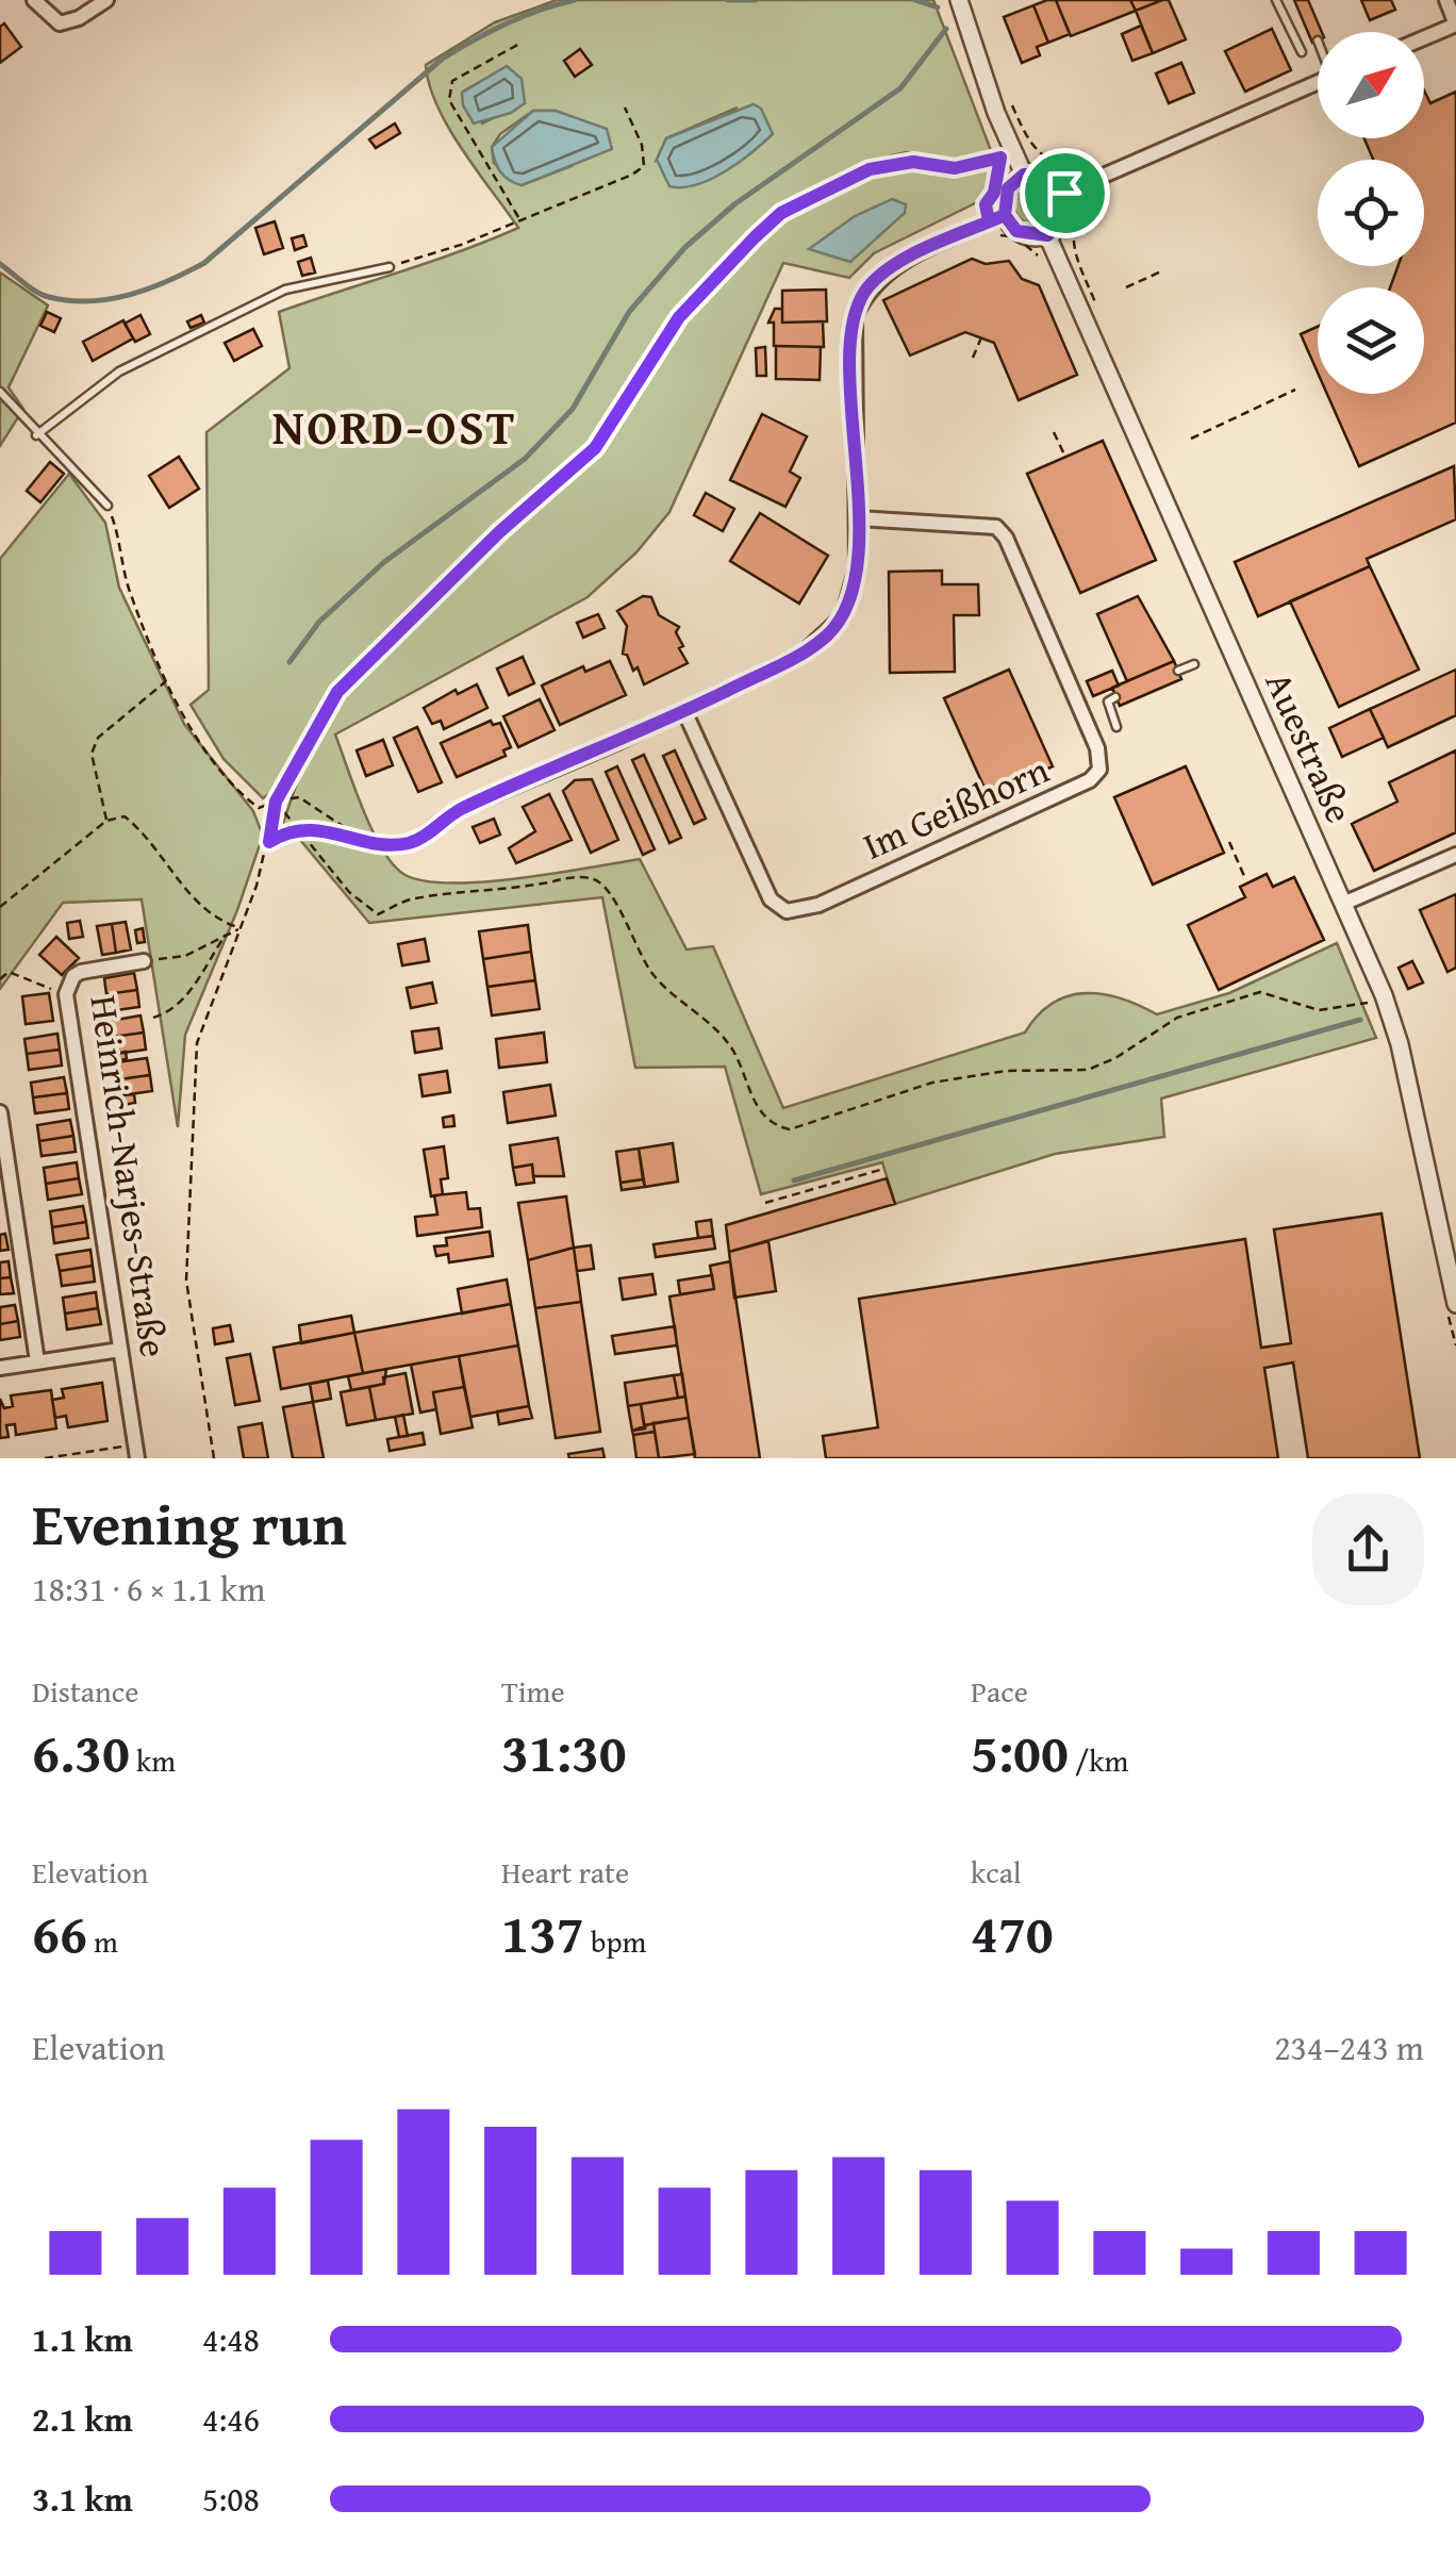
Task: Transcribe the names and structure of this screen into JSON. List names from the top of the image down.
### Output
{
  "streets": {
    "street": ["Auestraße", "Im Geißhorn", "Heinrich-Narjes-Straße"]
  },
  "districts": ["NORD-OST"],
  "north": "top right",
  "page": {
    "heading": ["Evening run", "18:31 · 6 × 1.1 km"],
    "stats": [
      ["Distance", "6.30 km"],
      ["Time", "31:30"],
      ["Pace", "5:00 /km"],
      ["Elevation", "66 m"],
      ["Heart rate", "137 bpm"],
      ["kcal", "470"]
    ],
    "chart": ["Elevation", "234–243 m"],
    "list": [
      {
        "name": "1.1 km",
        "note": "4:48"
      },
      {
        "name": "2.1 km",
        "note": "4:46"
      },
      {
        "name": "3.1 km",
        "note": "5:08"
      }
    ]
  }
}
